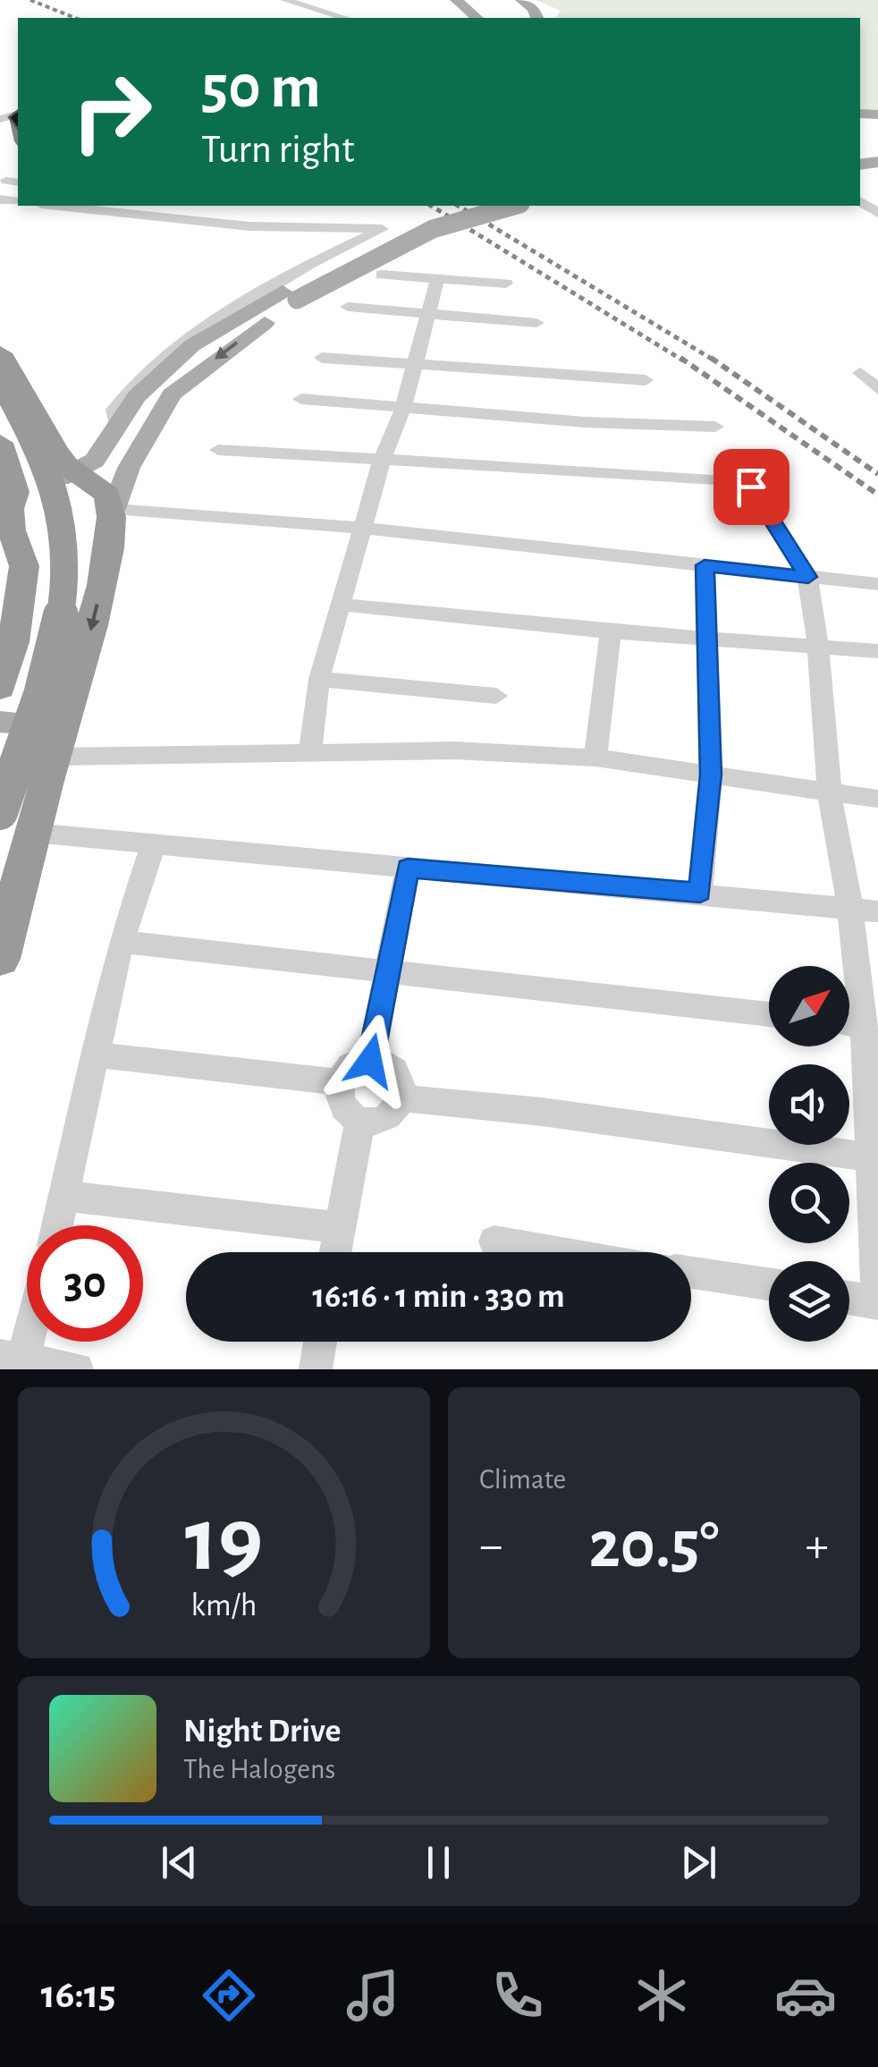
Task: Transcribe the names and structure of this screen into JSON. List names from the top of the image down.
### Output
{
  "north": "top right",
  "page": {
    "turn": ["50 m", "Turn right"],
    "limit": "30",
    "trip": "16:16 · 1 min · 330 m",
    "tile": "Climate",
    "heat": ["−", "20.5°", "+"],
    "song": ["Night Drive", "The Halogens"],
    "tabs": "16:15",
    "gauge": ["19", "km/h"]
  }
}
